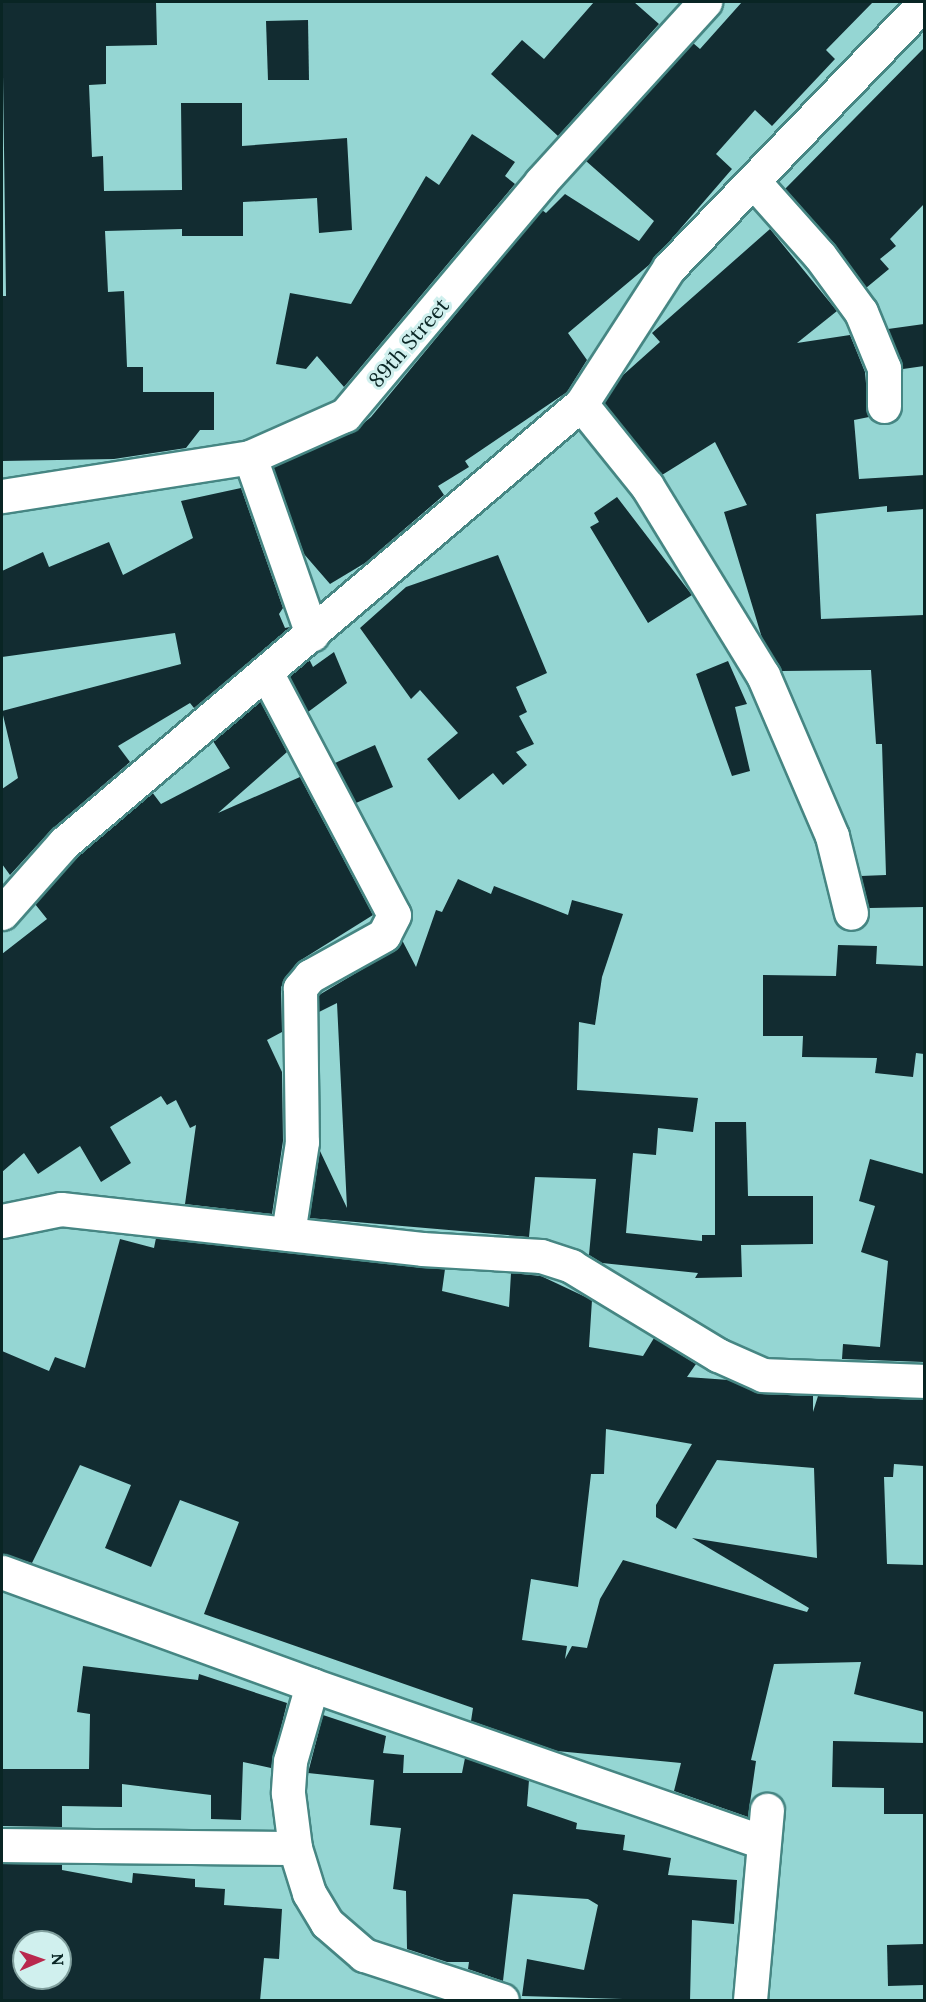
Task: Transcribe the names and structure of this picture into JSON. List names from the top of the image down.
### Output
{
  "streets": {
    "street": ["89th Street"]
  },
  "north": "right"
}
